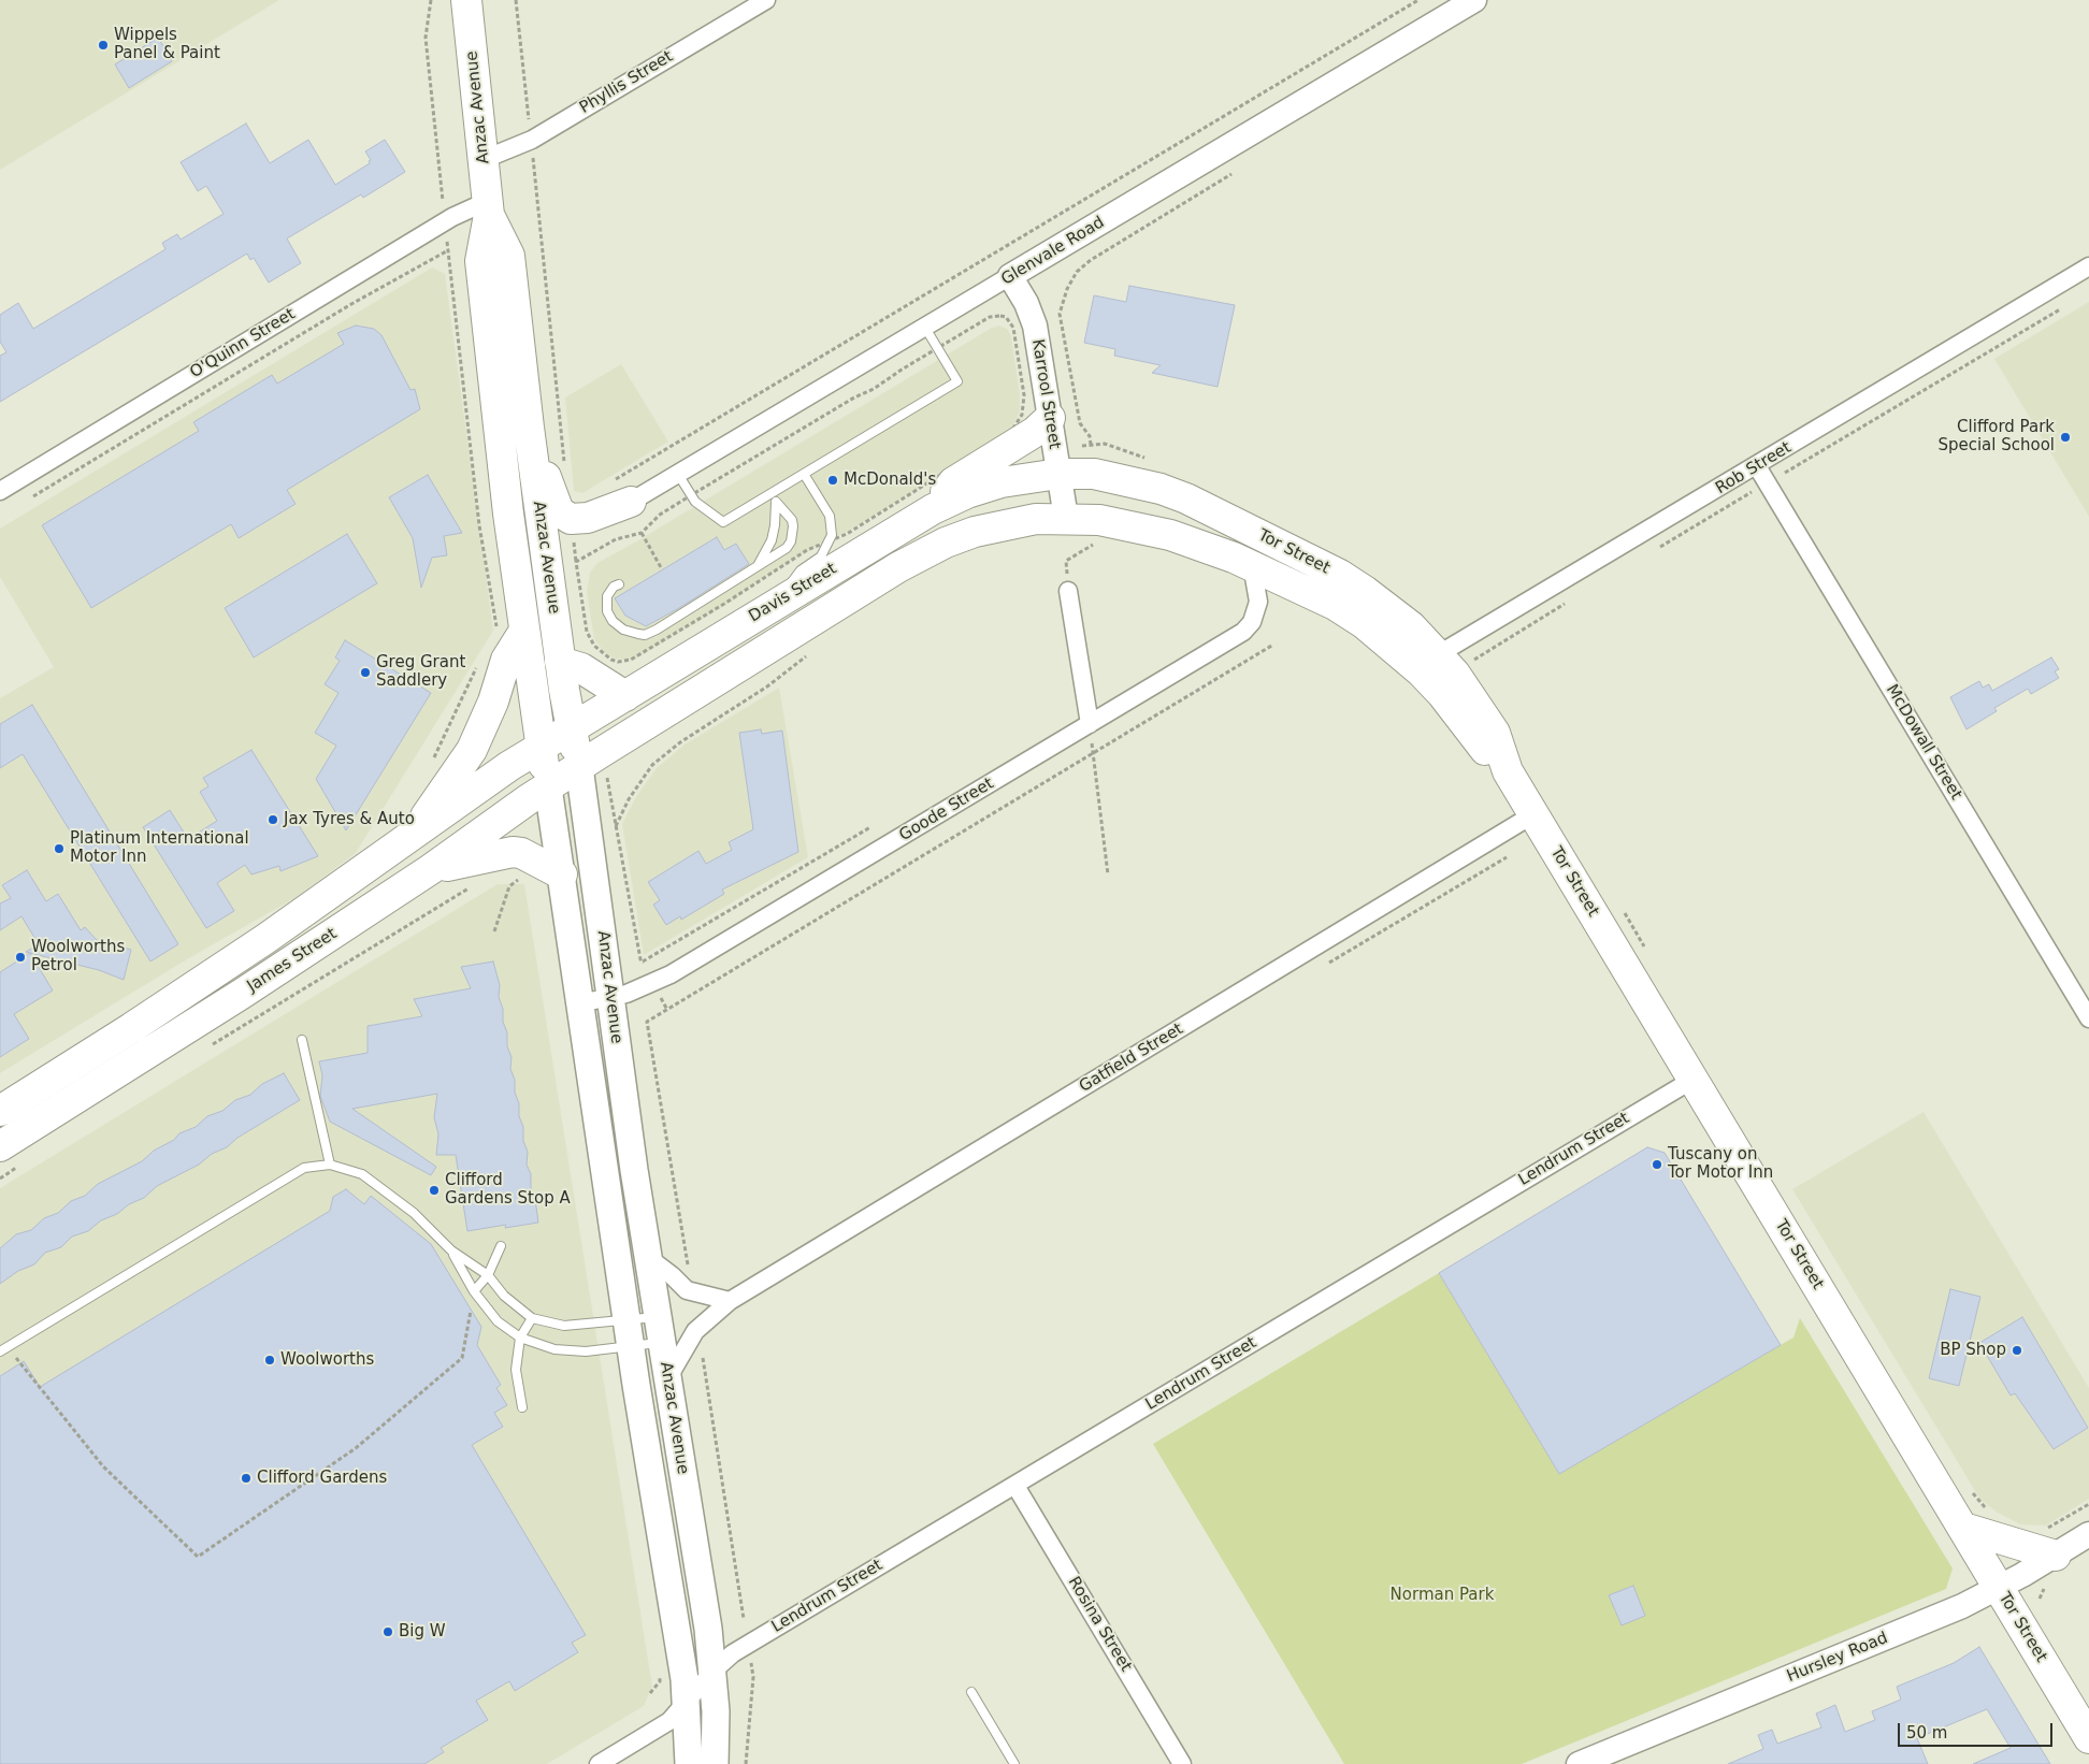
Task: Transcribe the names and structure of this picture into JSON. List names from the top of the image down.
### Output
{
  "streets": {
    "highway": [
      "Anzac Avenue",
      "Tor Street",
      "Davis Street",
      "James Street"
    ],
    "street": [
      "Phyllis Street",
      "Glenvale Road",
      "O'Quinn Street",
      "Karrool Street",
      "Rob Street",
      "McDowall Street",
      "Goode Street",
      "Gatfield Street",
      "Lendrum Street",
      "Rosina Street",
      "Hursley Road"
    ]
  },
  "crossings": [
    ["Phyllis Street", "Anzac Avenue"],
    ["Anzac Avenue", "O'Quinn Street"],
    ["Anzac Avenue", "Davis Street"],
    ["Anzac Avenue", "Goode Street"],
    ["Anzac Avenue", "James Street"],
    ["Anzac Avenue", "Gatfield Street"],
    ["Anzac Avenue", "Lendrum Street"],
    ["Glenvale Road", "Karrool Street"],
    ["Karrool Street", "Tor Street"],
    ["Karrool Street", "Davis Street"],
    ["Rob Street", "Tor Street"],
    ["Rob Street", "McDowall Street"],
    ["Tor Street", "Davis Street"],
    ["Tor Street", "Goode Street"],
    ["Tor Street", "Gatfield Street"],
    ["Tor Street", "Lendrum Street"],
    ["Tor Street", "Hursley Road"],
    ["Davis Street", "James Street"],
    ["Lendrum Street", "Rosina Street"]
  ],
  "parks": ["Norman Park"],
  "places": [
    "Wippels Panel & Paint",
    "Clifford Park Special School",
    "McDonald's",
    "Greg Grant Saddlery",
    "Jax Tyres & Auto",
    "Platinum International Motor Inn",
    "Woolworths Petrol",
    "Tuscany on Tor Motor Inn",
    "Clifford Gardens Stop A",
    "BP Shop",
    "Woolworths",
    "Clifford Gardens",
    "Big W"
  ],
  "scale_bar": "50 m"
}
